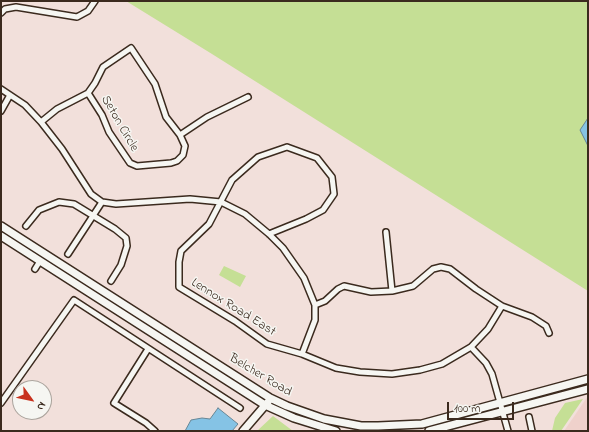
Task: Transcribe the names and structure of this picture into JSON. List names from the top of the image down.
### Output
{
  "streets": {
    "main road": ["Belcher Road"],
    "street": ["Seton Circle", "Lennox Road East"]
  },
  "scale_bar": "100 m",
  "north": "bottom right"
}
